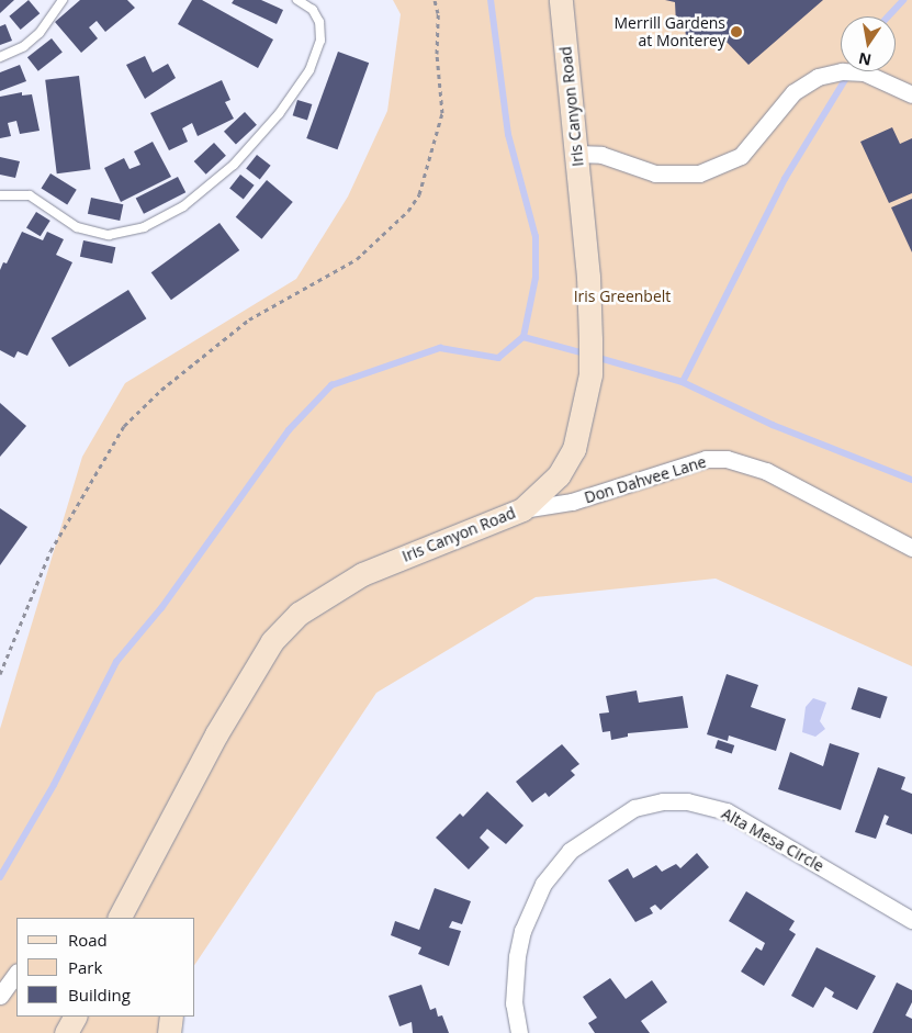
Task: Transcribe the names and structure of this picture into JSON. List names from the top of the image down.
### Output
{
  "streets": {
    "street": ["Iris Canyon Road", "Don Dahvee Lane", "Alta Mesa Circle"]
  },
  "crossings": [
    ["Iris Canyon Road", "Don Dahvee Lane"]
  ],
  "parks": ["Iris Greenbelt"],
  "places": ["Merrill Gardens at Monterey"],
  "legend": ["Road", "Park", "Building"],
  "north": "bottom"
}
